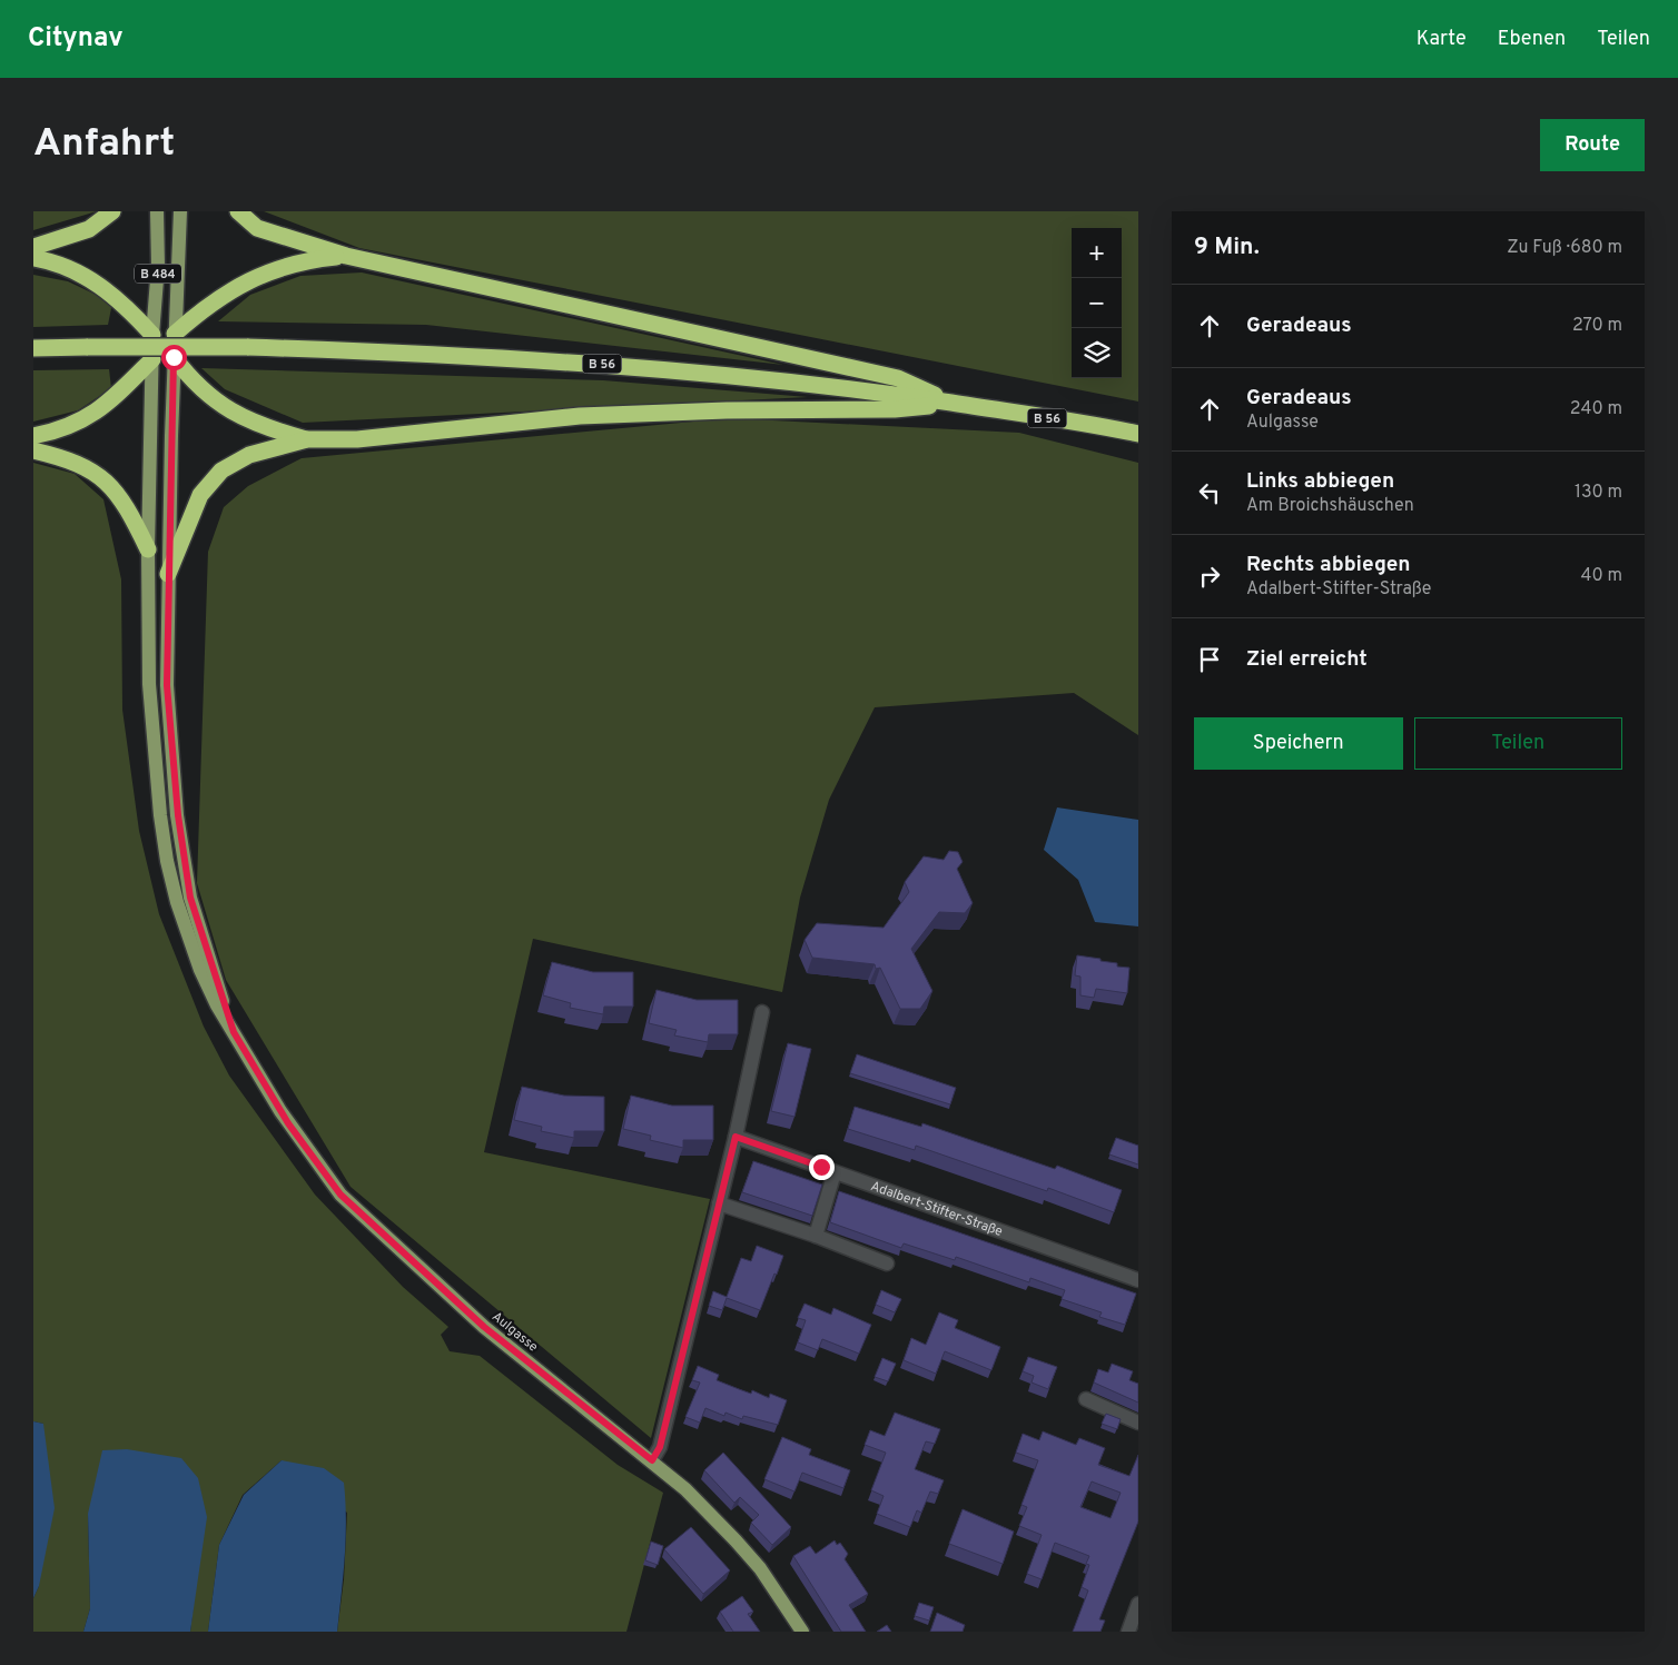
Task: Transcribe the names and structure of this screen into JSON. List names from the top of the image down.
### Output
{
  "streets": {
    "highway": ["B 56"],
    "main road": ["B 484", "Aulgasse"],
    "street": ["Adalbert-Stifter-Straße"]
  },
  "page": {
    "header": "Citynav",
    "nav": ["Karte", "Ebenen", "Teilen"],
    "buttons": [
      "Route",
      ["Speichern", "Teilen"]
    ],
    "title": "Anfahrt",
    "heading": ["9 Min.", "Zu Fuß · 680 m"],
    "map_buttons": ["+", "−"],
    "list": [
      ["Geradeaus", "270 m"],
      ["Geradeaus", "Aulgasse", "240 m"],
      ["Links abbiegen", "Am Broichshäuschen", "130 m"],
      ["Rechts abbiegen", "Adalbert-Stifter-Straße", "40 m"],
      "Ziel erreicht"
    ]
  }
}
